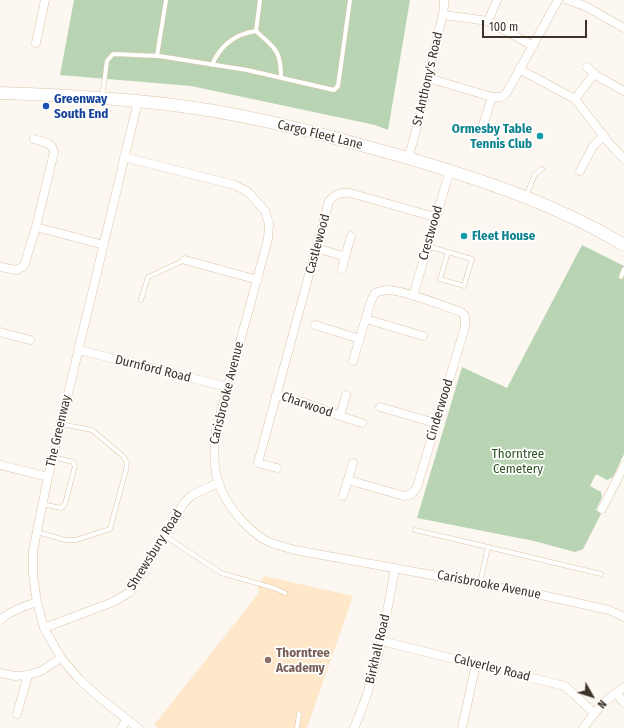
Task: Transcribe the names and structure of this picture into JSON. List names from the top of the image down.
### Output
{
  "streets": {
    "main road": ["Cargo Fleet Lane"],
    "street": [
      "St Anthony's Road",
      "Crestwood",
      "Castlewood",
      "Durnford Road",
      "Carisbrooke Avenue",
      "Charwood",
      "Cinderwood",
      "The Greenway",
      "Shrewsbury Road",
      "Birkhall Road",
      "Calverley Road"
    ]
  },
  "crossings": [
    ["St Anthony's Road", "Cargo Fleet Lane"],
    ["Cargo Fleet Lane", "Crestwood"],
    ["Cargo Fleet Lane", "The Greenway"],
    ["Crestwood", "Castlewood"],
    ["Crestwood", "Cinderwood"],
    ["Castlewood", "Charwood"],
    ["Durnford Road", "Carisbrooke Avenue"],
    ["Durnford Road", "The Greenway"],
    ["Carisbrooke Avenue", "The Greenway"],
    ["Carisbrooke Avenue", "Shrewsbury Road"],
    ["Carisbrooke Avenue", "Birkhall Road"],
    ["The Greenway", "Shrewsbury Road"],
    ["Birkhall Road", "Calverley Road"]
  ],
  "parks": ["Thorntree Cemetery"],
  "places": [
    "Greenway South End",
    "Ormesby Table Tennis Club",
    "Fleet House",
    "Thorntree Academy"
  ],
  "scale_bar": "100 m",
  "north": "bottom right"
}
